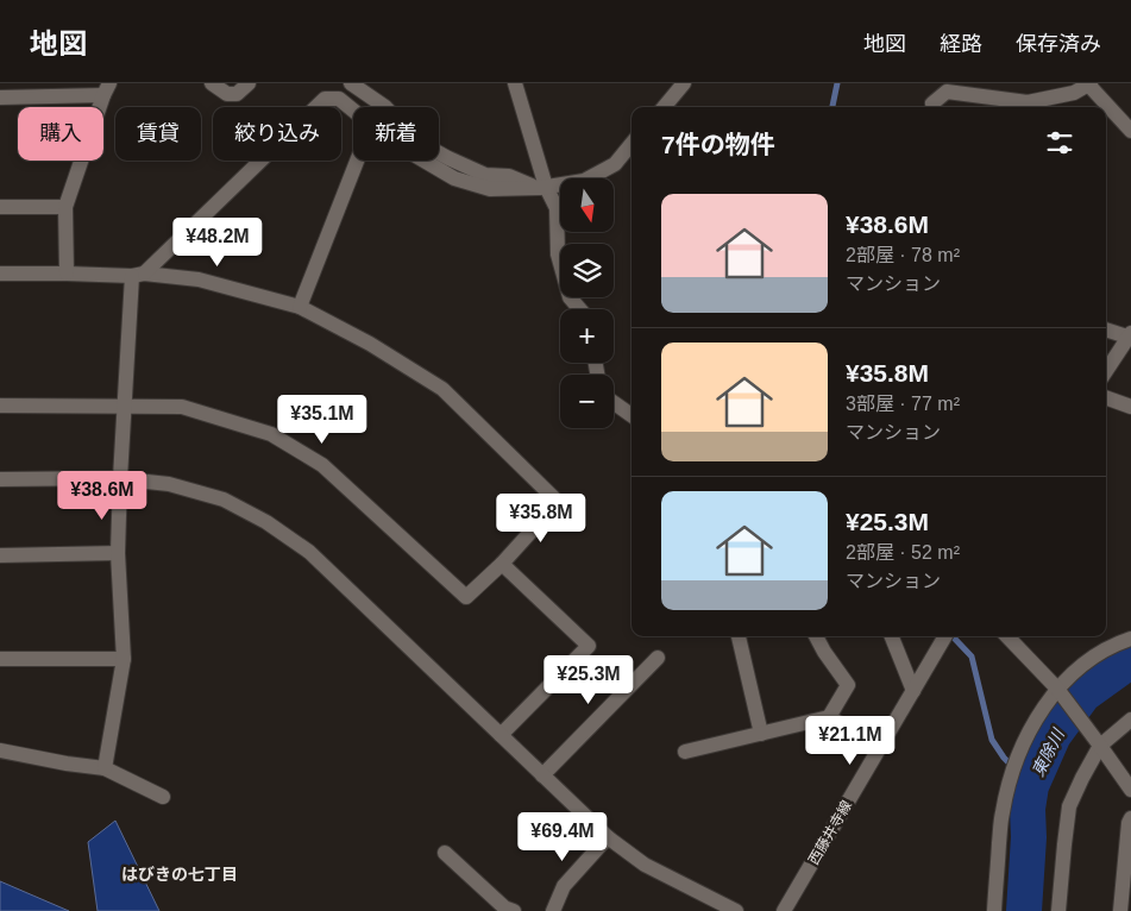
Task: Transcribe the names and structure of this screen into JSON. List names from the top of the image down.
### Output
{
  "streets": {
    "street": ["西藤井寺線"]
  },
  "districts": ["はびきの七丁目"],
  "water": ["東除川"],
  "north": "bottom",
  "page": {
    "header": "地図",
    "nav": ["地図", "経路", "保存済み"],
    "chip": [
      "購入",
      "賃貸",
      "絞り込み",
      "新着"
    ],
    "heading": "7件の物件",
    "map_buttons": ["+", "−"],
    "list": [
      {
        "name": "¥38.6M",
        "note": "2部屋 · 78 m² · マンション"
      },
      {
        "name": "¥35.8M",
        "note": "3部屋 · 77 m² · マンション"
      },
      {
        "name": "¥25.3M",
        "note": "2部屋 · 52 m² · マンション"
      }
    ],
    "price": [
      "¥48.2M",
      "¥35.1M",
      "¥38.6M",
      "¥35.8M",
      "¥25.3M",
      "¥21.1M",
      "¥69.4M"
    ]
  }
}
